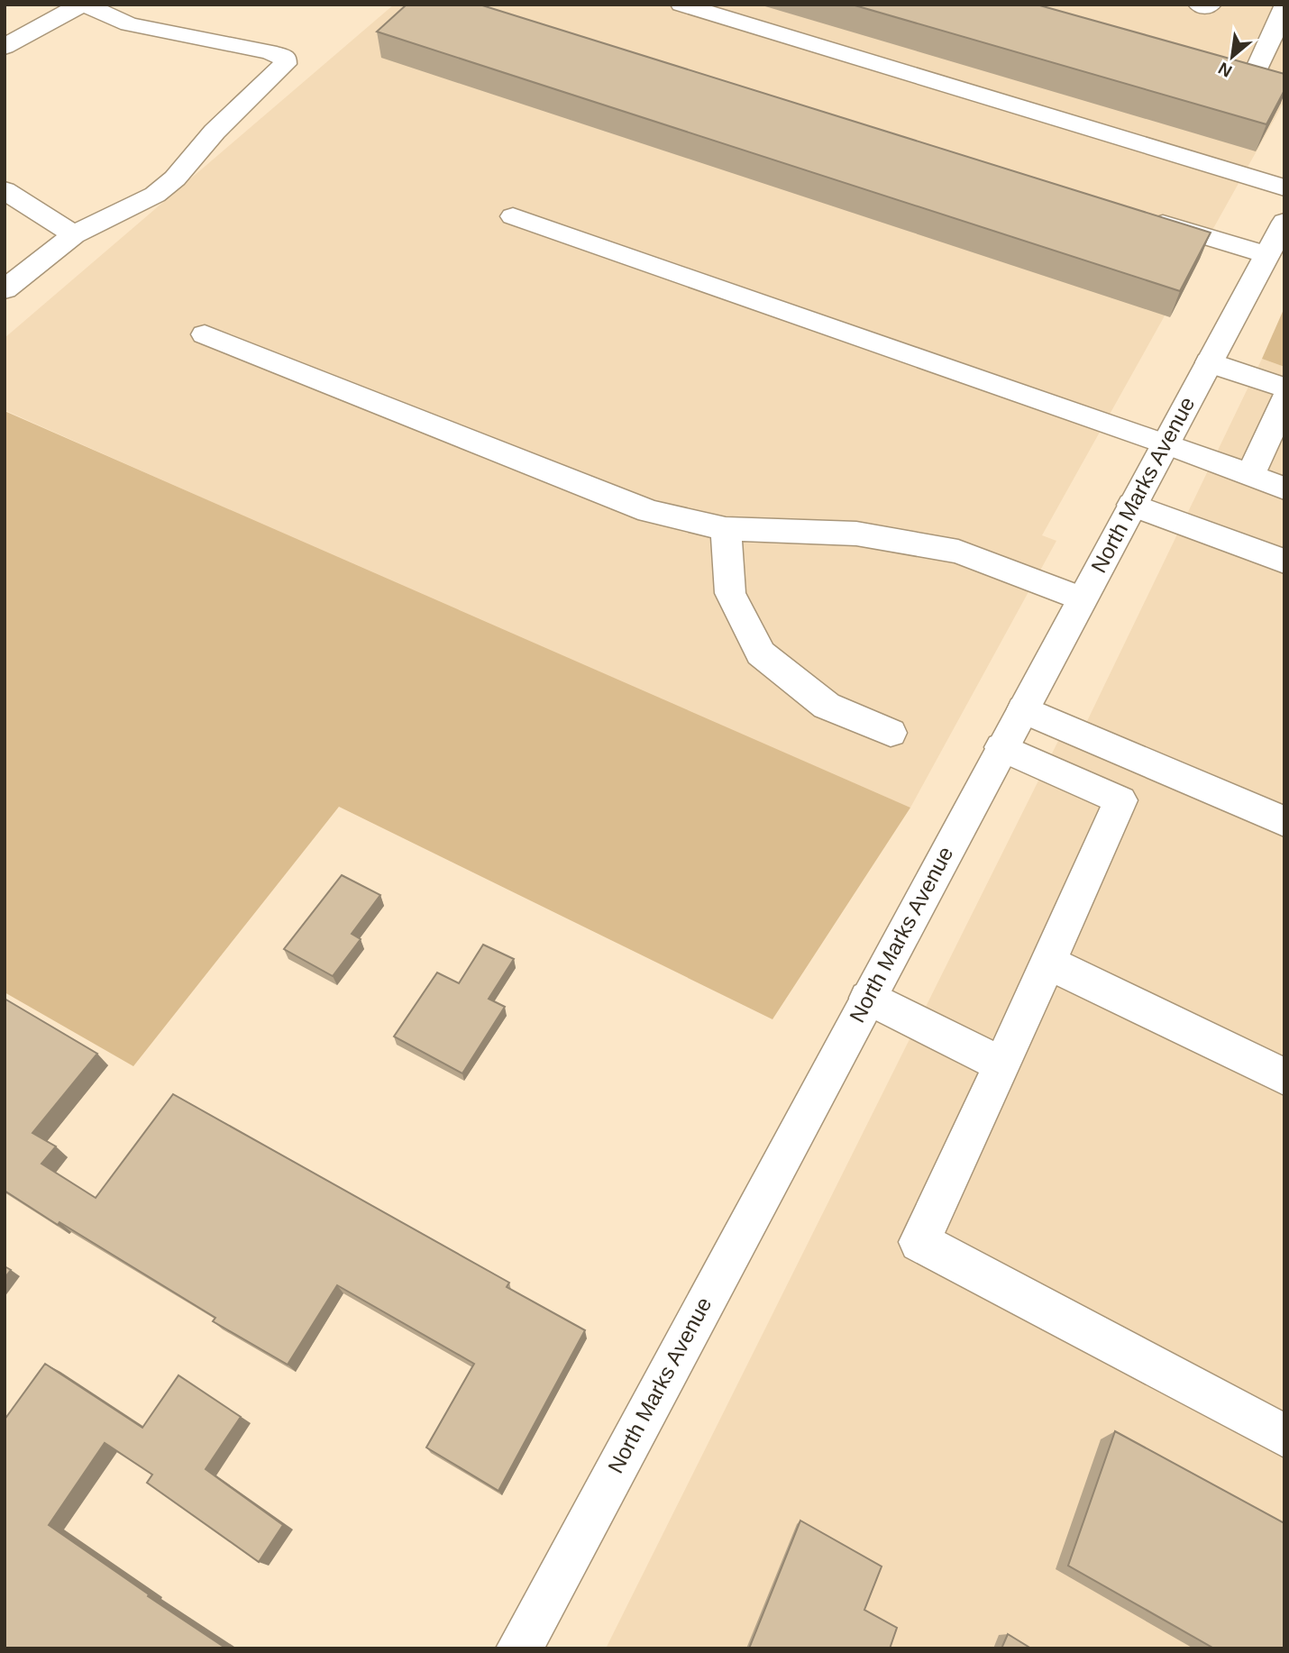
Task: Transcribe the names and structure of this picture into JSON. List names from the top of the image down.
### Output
{
  "streets": {
    "main road": ["North Marks Avenue"]
  },
  "north": "bottom left"
}
